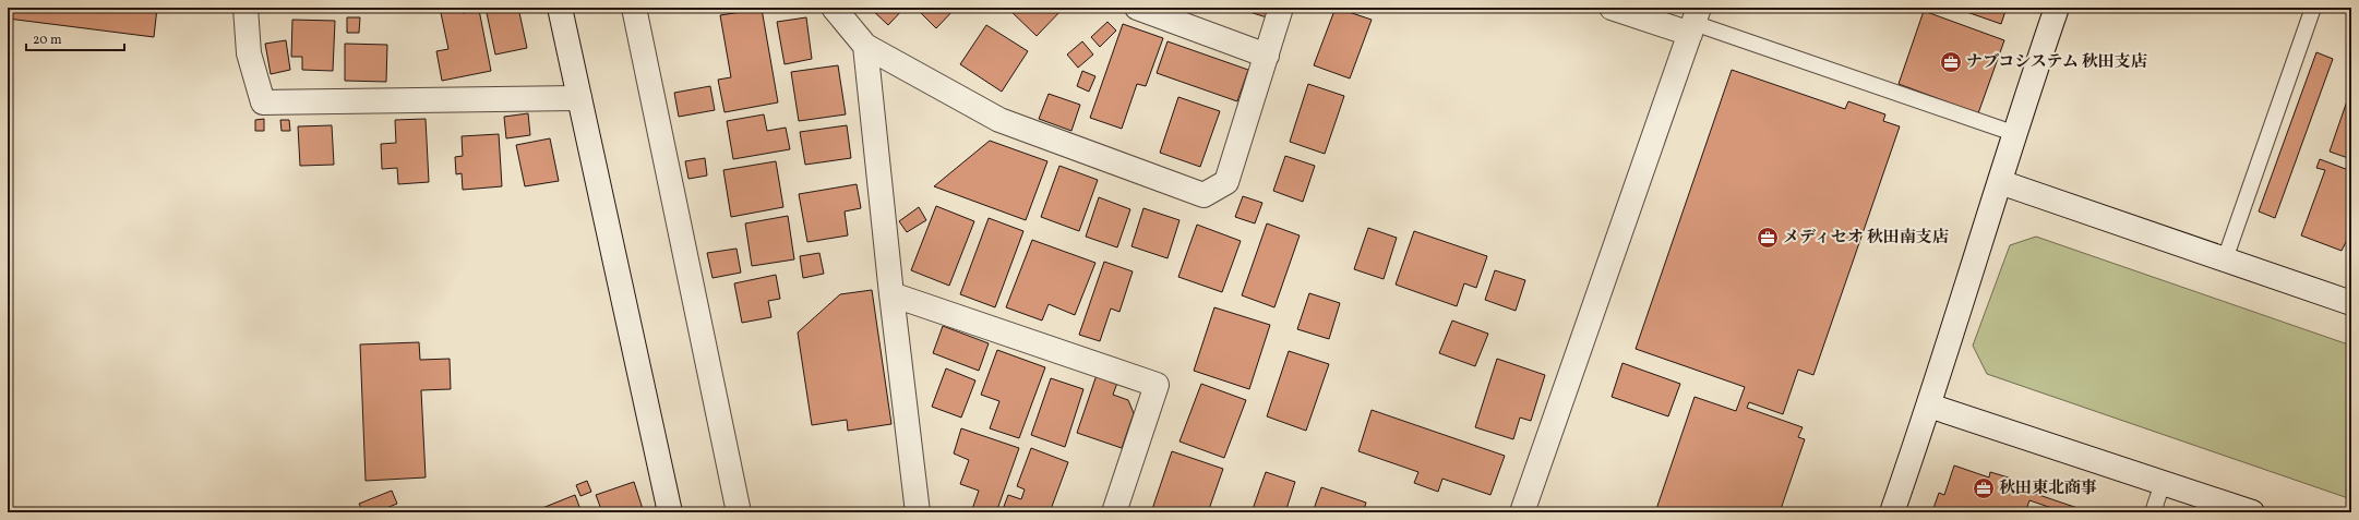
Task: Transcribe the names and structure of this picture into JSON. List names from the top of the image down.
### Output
{
  "places": {
    "office": ["ナブコシステム 秋田支店", "メディセオ 秋田南支店", "秋田東北商事"]
  },
  "scale_bar": "20 m"
}
